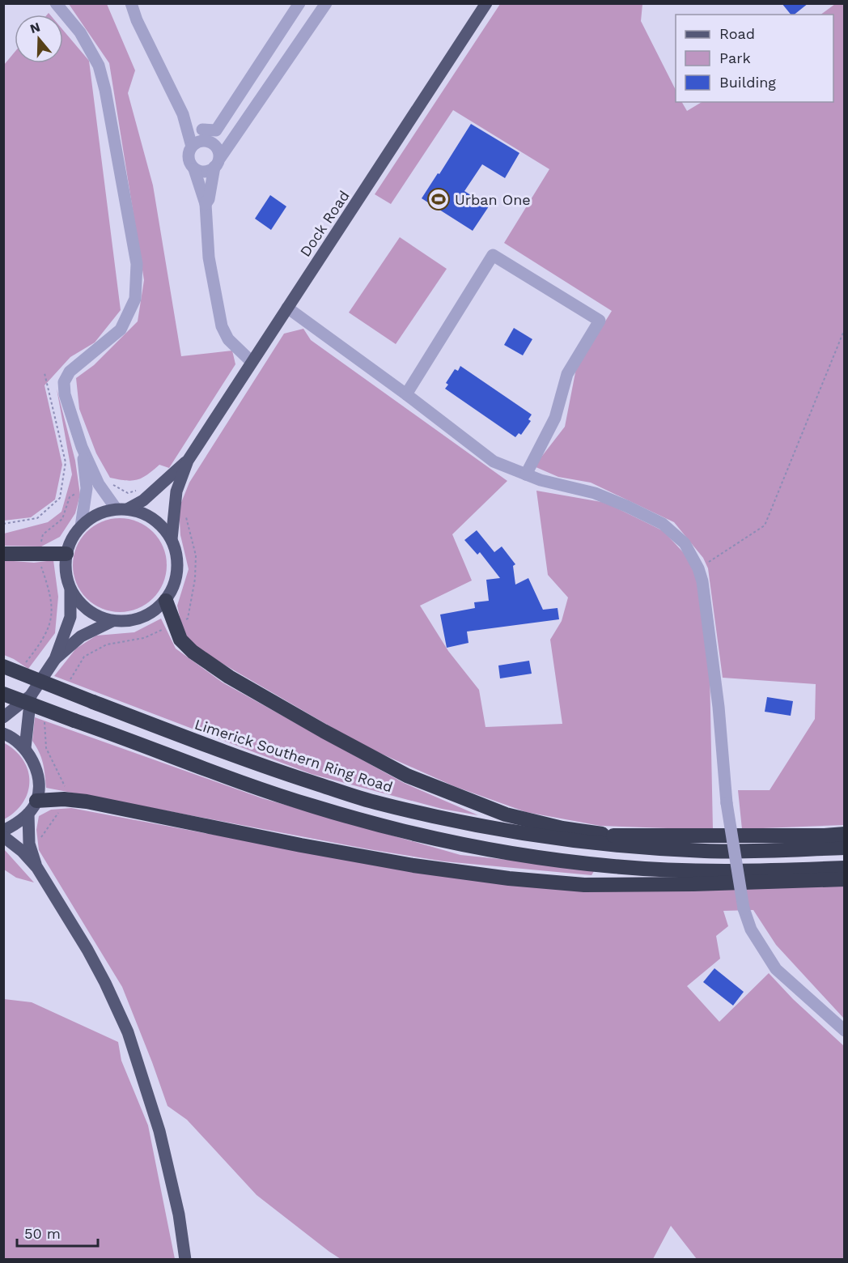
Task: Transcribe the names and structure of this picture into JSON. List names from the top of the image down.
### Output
{
  "streets": {
    "highway": ["Limerick Southern Ring Road"],
    "main road": ["Dock Road"]
  },
  "places": {
    "sports": ["Urban One"]
  },
  "legend": ["Road", "Park", "Building"],
  "scale_bar": "50 m",
  "north": "top"
}
